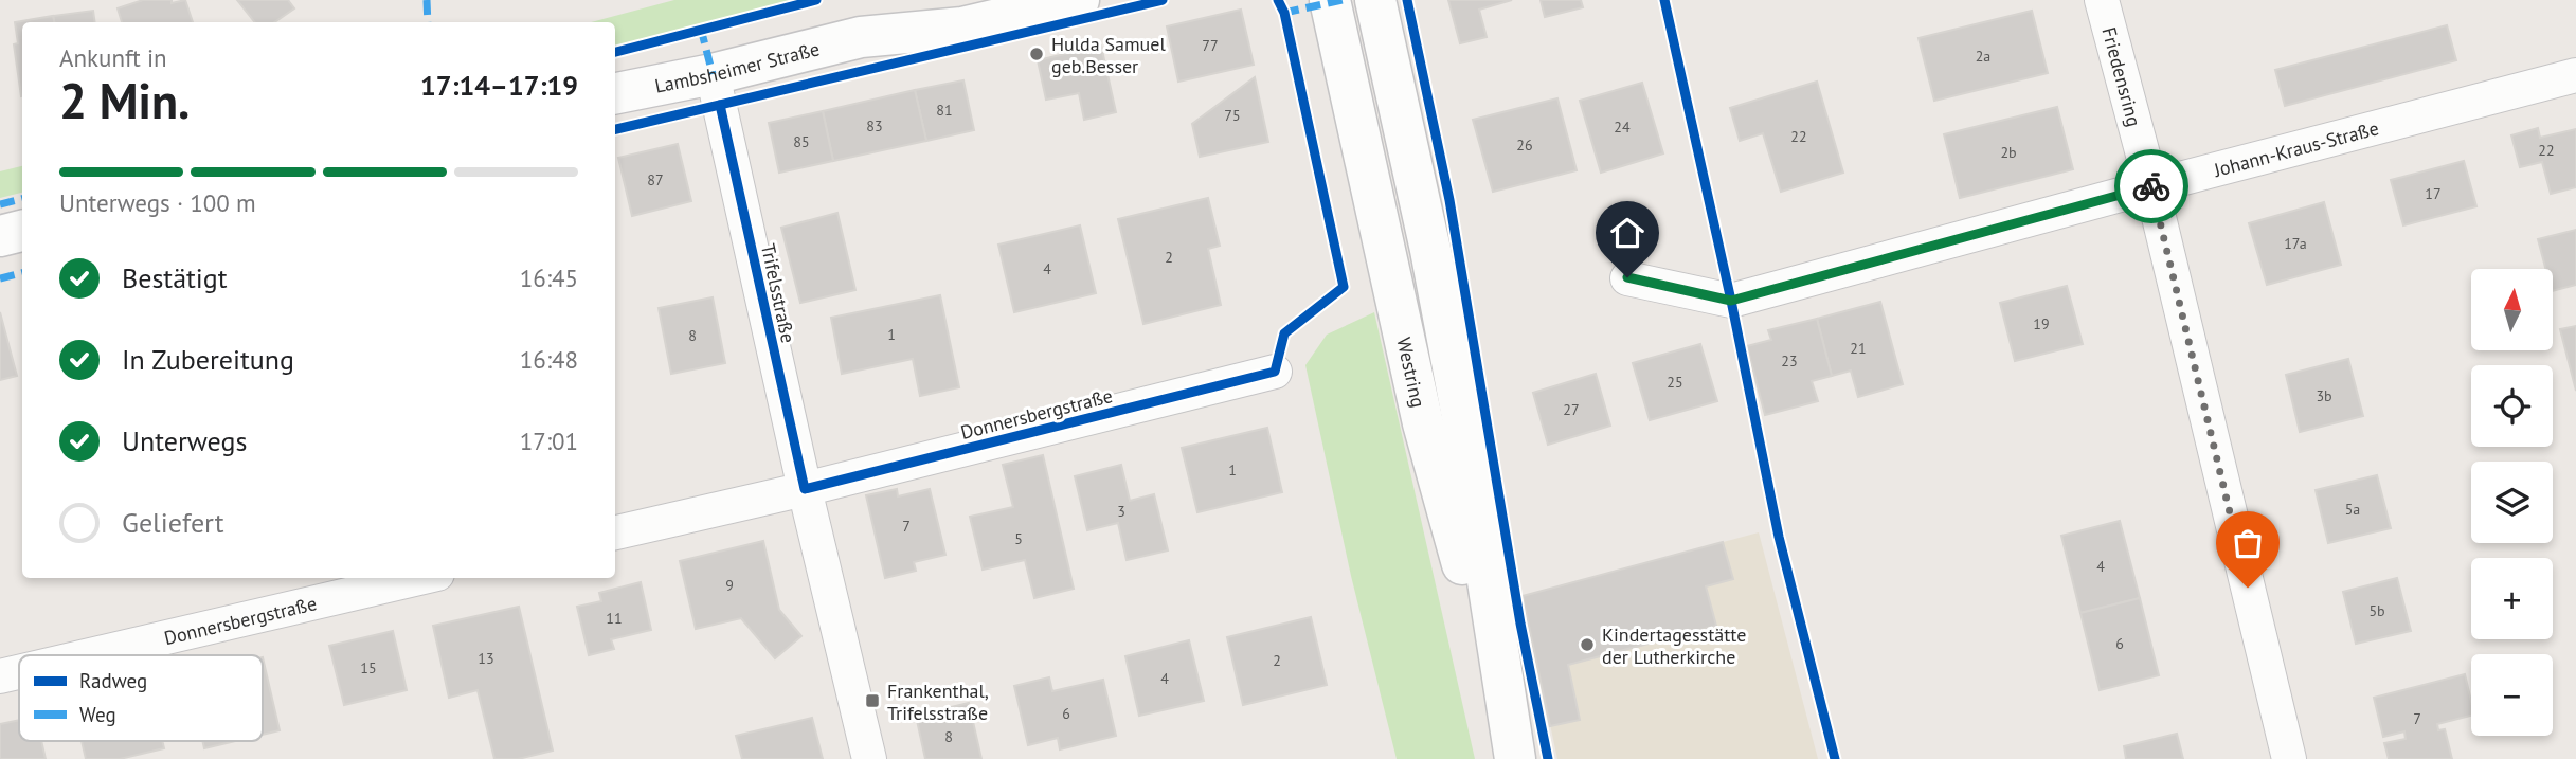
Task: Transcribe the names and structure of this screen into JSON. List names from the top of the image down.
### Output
{
  "streets": {
    "main road": ["Lambsheimer Straße", "Westring"],
    "street": [
      "Friedensring",
      "Johann-Kraus-Straße",
      "Trifelsstraße",
      "Donnersbergstraße"
    ]
  },
  "crossings": [
    ["Lambsheimer Straße", "Trifelsstraße"],
    ["Friedensring", "Johann-Kraus-Straße"],
    ["Trifelsstraße", "Donnersbergstraße"]
  ],
  "places": {
    "other": ["Hulda Samuel geb.Besser", "Kindertagesstätte der Lutherkirche"],
    "transit": ["Frankenthal, Trifelsstraße"]
  },
  "house_numbers": [
    "77",
    "2a",
    "81",
    "75",
    "83",
    "24",
    "22",
    "85",
    "26",
    "22",
    "2b",
    "87",
    "17",
    "17a",
    "2",
    "4",
    "19",
    "1",
    "8",
    "21",
    "23",
    "25",
    "3b",
    "27",
    "1",
    "5a",
    "3",
    "7",
    "5",
    "4",
    "9",
    "5b",
    "11",
    "6",
    "13",
    "2",
    "15",
    "4",
    "6",
    "7",
    "8"
  ],
  "legend": ["Radweg", "Weg"],
  "north": "top",
  "page": {
    "heading": ["2 Min.", "Ankunft in", "17:14–17:19"],
    "bar": "Unterwegs · 100 m",
    "list": [
      ["Bestätigt", "16:45"],
      ["In Zubereitung", "16:48"],
      ["Unterwegs", "17:01"],
      "Geliefert"
    ],
    "map_buttons": ["+", "−"]
  }
}
